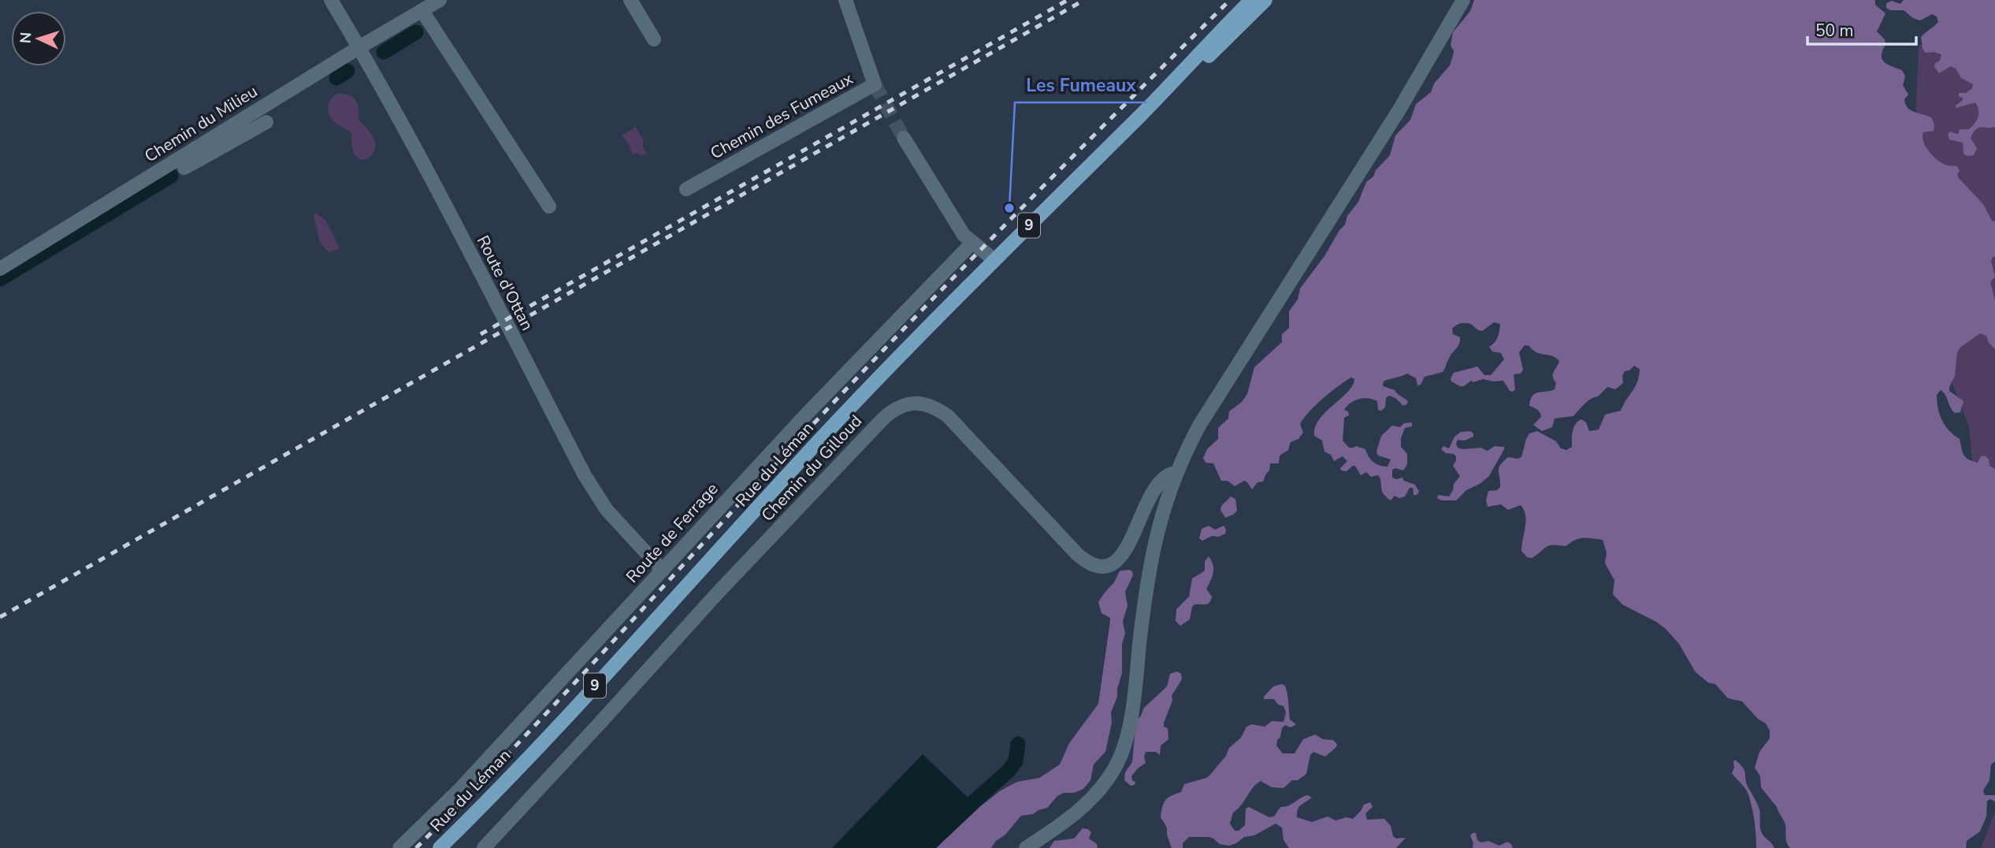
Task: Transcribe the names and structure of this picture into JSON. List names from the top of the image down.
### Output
{
  "streets": {
    "main road": ["9", "Rue du Léman"],
    "street": [
      "Chemin des Fumeaux",
      "Chemin du Milieu",
      "Route d'Ottan",
      "Chemin du Gilloud",
      "Route de Ferrage"
    ]
  },
  "crossings": [
    ["Chemin du Milieu", "Route d'Ottan"],
    ["Route d'Ottan", "Route de Ferrage"]
  ],
  "places": ["Les Fumeaux"],
  "scale_bar": "50 m",
  "north": "left"
}
